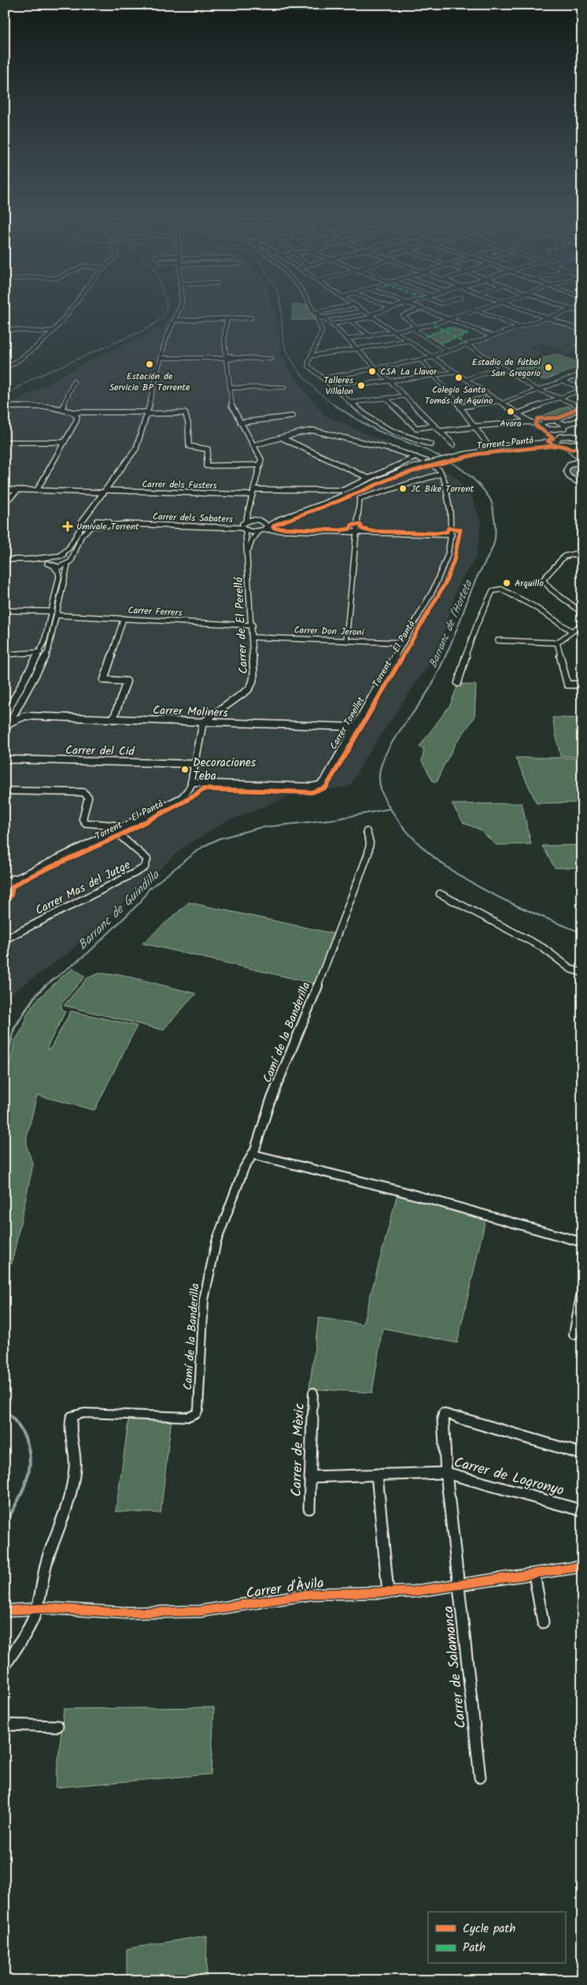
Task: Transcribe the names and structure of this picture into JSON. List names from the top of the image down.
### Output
{
  "streets": {
    "street": [
      "Carrer dels Fusters",
      "Carrer dels Sabaters",
      "Carrer Ferrers",
      "Carrer de El Perelló",
      "Carrer Don Jeroni",
      "Carrer Moliners",
      "Carrer Tonellet",
      "Carrer del Cid",
      "Carrer Mas del Jutge",
      "Camí de la Banderilla",
      "Carrer de Mèxic",
      "Carrer de Logronyo",
      "Carrer d'Àvila",
      "Carrer de Salamanca"
    ],
    "cycle path": ["Torrent_Pantà"]
  },
  "crossings": [
    ["Carrer dels Fusters", "Carrer de El Perelló"],
    ["Carrer dels Sabaters", "Carrer de El Perelló"],
    ["Carrer Ferrers", "Carrer de El Perelló"],
    ["Carrer de El Perelló", "Carrer Don Jeroni"],
    ["Carrer de El Perelló", "Carrer Moliners"],
    ["Carrer Don Jeroni", "Carrer Tonellet"],
    ["Carrer Moliners", "Carrer Tonellet"],
    ["Camí de la Banderilla", "Carrer d'Àvila"],
    ["Carrer de Mèxic", "Carrer de Logronyo"],
    ["Carrer de Logronyo", "Carrer de Salamanca"],
    ["Carrer d'Àvila", "Carrer de Salamanca"]
  ],
  "water": ["Barranc de l'Horteta", "Barranc de Guindilla"],
  "places": {
    "other": [
      "Estación de Servicio BP Torrente",
      "Estadio de fútbol San Gregorio",
      "CSA La Llavor",
      "Colegio Santo Tomás de Aquino",
      "Talleres Villalon",
      "Avora",
      "JC Bike Torrent",
      "Arquillo",
      "Decoraciones Teba"
    ],
    "health": ["Umivale Torrent"]
  },
  "legend": ["Cycle path", "Path"]
}
